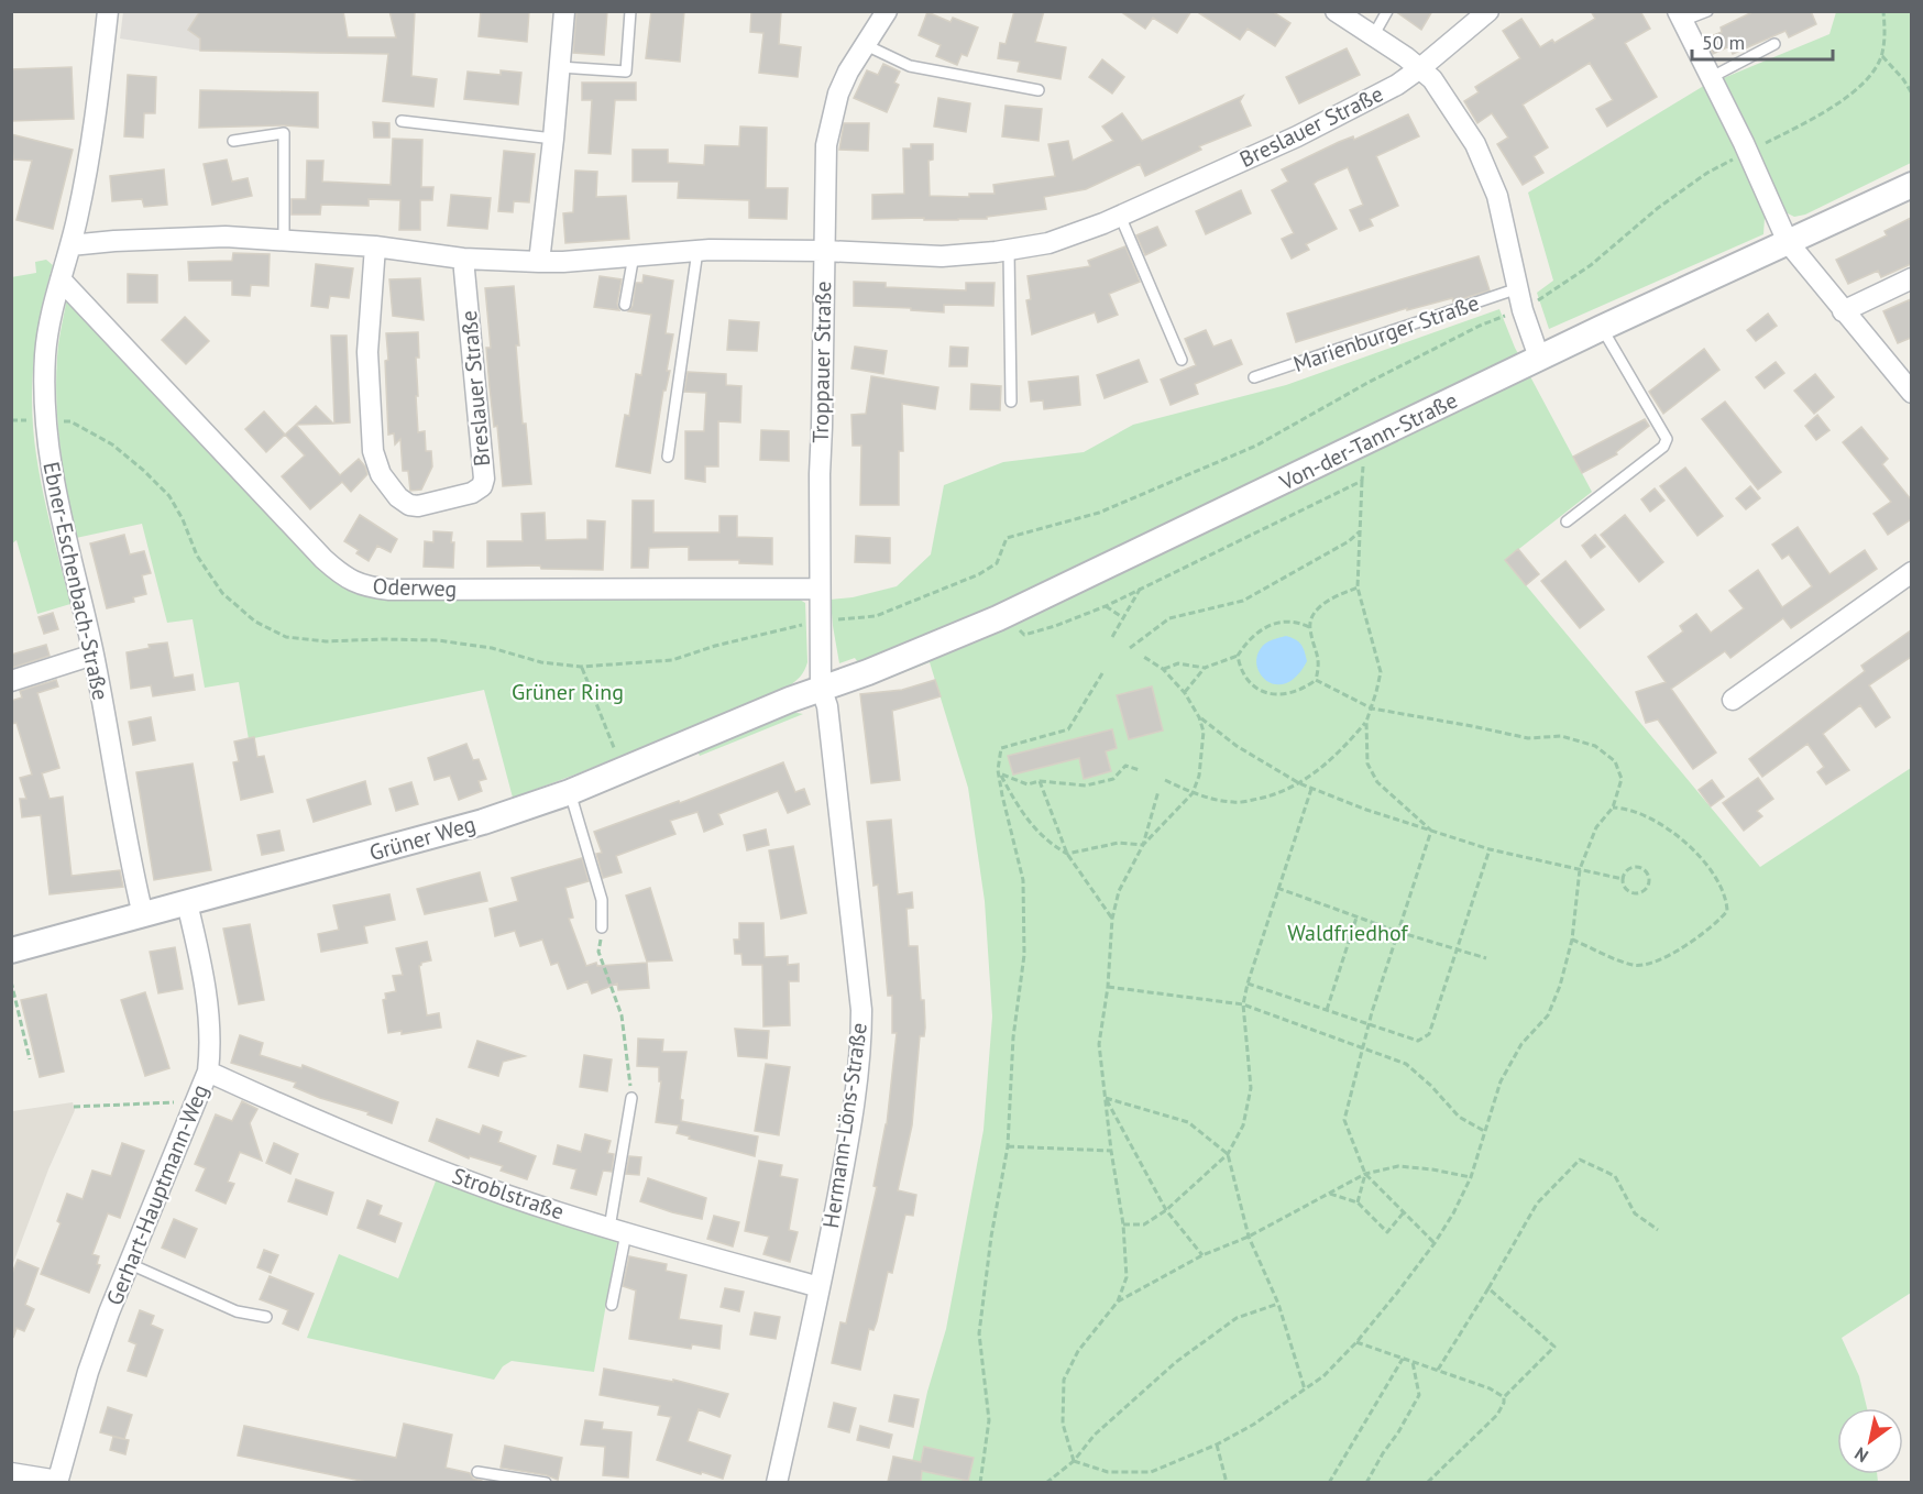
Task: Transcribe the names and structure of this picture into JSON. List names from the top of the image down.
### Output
{
  "streets": {
    "street": [
      "Breslauer Straße",
      "Troppauer Straße",
      "Von-der-Tann-Straße",
      "Ebner-Eschenbach-Straße",
      "Oderweg",
      "Grüner Weg",
      "Hermann-Löns-Straße",
      "Stroblstraße",
      "Gerhart-Hauptmann-Weg"
    ],
    "lane": ["Marienburger Straße"]
  },
  "crossings": [
    ["Breslauer Straße", "Troppauer Straße"],
    ["Breslauer Straße", "Ebner-Eschenbach-Straße"],
    ["Troppauer Straße", "Von-der-Tann-Straße"],
    ["Troppauer Straße", "Oderweg"],
    ["Troppauer Straße", "Grüner Weg"],
    ["Troppauer Straße", "Hermann-Löns-Straße"],
    ["Von-der-Tann-Straße", "Grüner Weg"],
    ["Von-der-Tann-Straße", "Hermann-Löns-Straße"],
    ["Ebner-Eschenbach-Straße", "Oderweg"],
    ["Ebner-Eschenbach-Straße", "Grüner Weg"],
    ["Grüner Weg", "Hermann-Löns-Straße"],
    ["Grüner Weg", "Gerhart-Hauptmann-Weg"],
    ["Hermann-Löns-Straße", "Stroblstraße"],
    ["Stroblstraße", "Gerhart-Hauptmann-Weg"]
  ],
  "parks": ["Grüner Ring", "Waldfriedhof"],
  "scale_bar": "50 m",
  "north": "bottom left"
}
